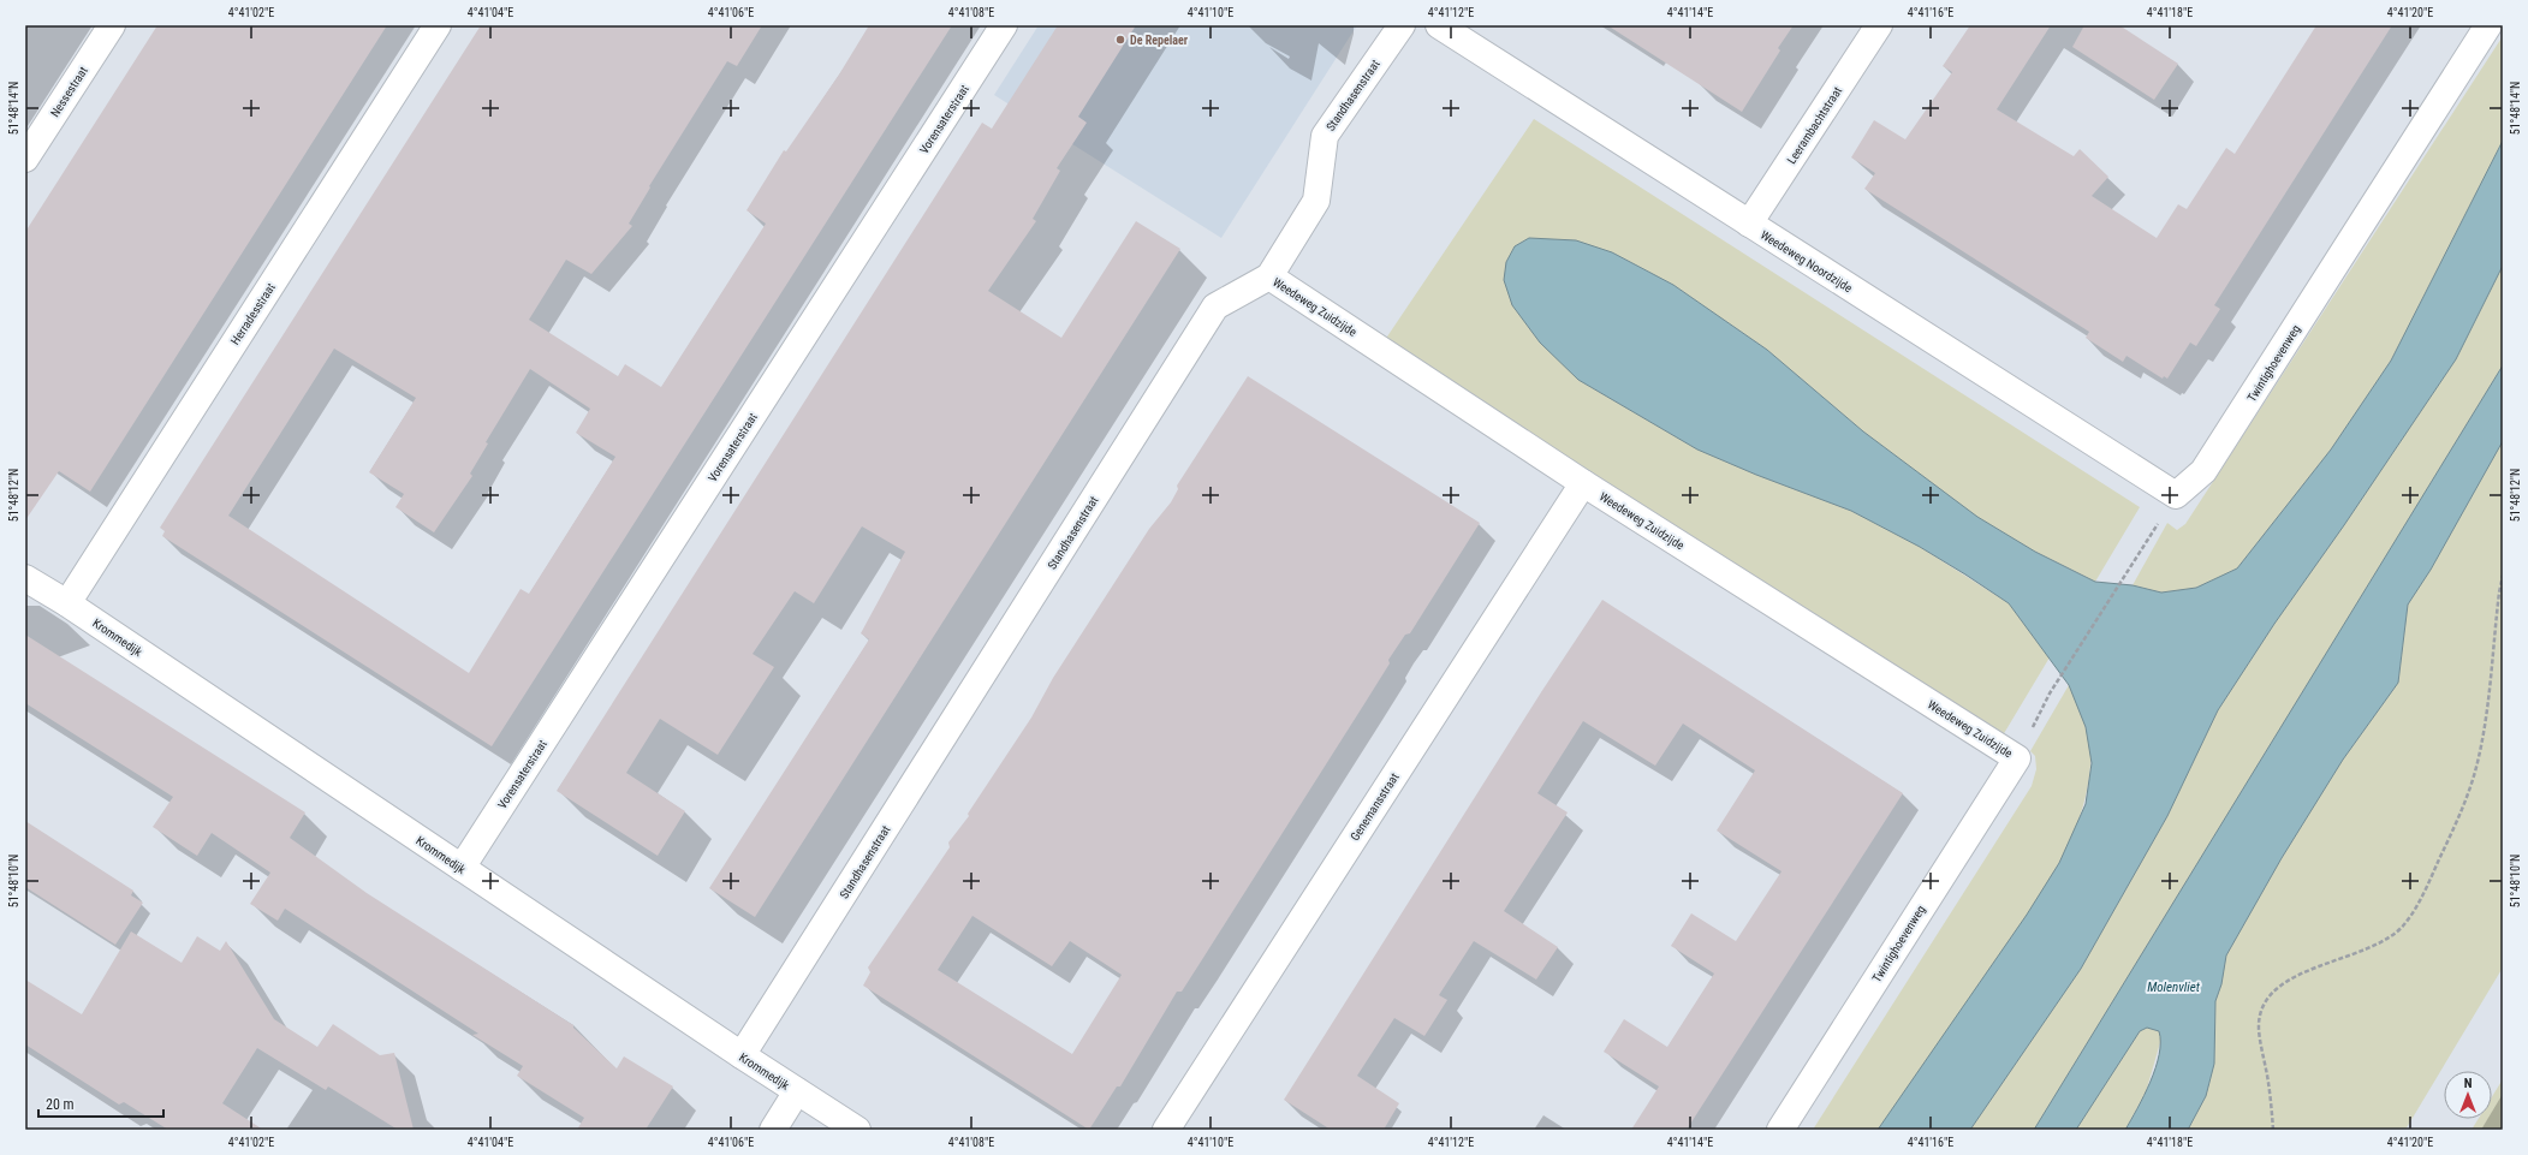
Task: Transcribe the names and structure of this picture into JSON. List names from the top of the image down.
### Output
{
  "streets": {
    "street": [
      "Nessestraat",
      "Standhasenstraat",
      "Vorensaterstraat",
      "Leerambachtstraat",
      "Weedeweg Noordzijde",
      "Weedeweg Zuidzijde",
      "Herradesstraat",
      "Twintighoevenweg",
      "Krommedijk",
      "Genemansstraat"
    ]
  },
  "crossings": [
    ["Standhasenstraat", "Weedeweg Zuidzijde"],
    ["Standhasenstraat", "Krommedijk"],
    ["Vorensaterstraat", "Krommedijk"],
    ["Leerambachtstraat", "Weedeweg Noordzijde"],
    ["Weedeweg Noordzijde", "Twintighoevenweg"],
    ["Weedeweg Zuidzijde", "Twintighoevenweg"],
    ["Weedeweg Zuidzijde", "Genemansstraat"],
    ["Herradesstraat", "Krommedijk"]
  ],
  "water": ["Molenvliet"],
  "places": ["De Repelaer"],
  "scale_bar": "20 m",
  "north": "top",
  "coordinates": [
    "4°41'02\"E",
    "4°41'04\"E",
    "4°41'06\"E",
    "4°41'08\"E",
    "4°41'10\"E",
    "4°41'12\"E",
    "4°41'14\"E",
    "4°41'16\"E",
    "4°41'18\"E",
    "4°41'20\"E",
    "51°48'14\"N",
    "51°48'12\"N",
    "51°48'10\"N"
  ]
}
